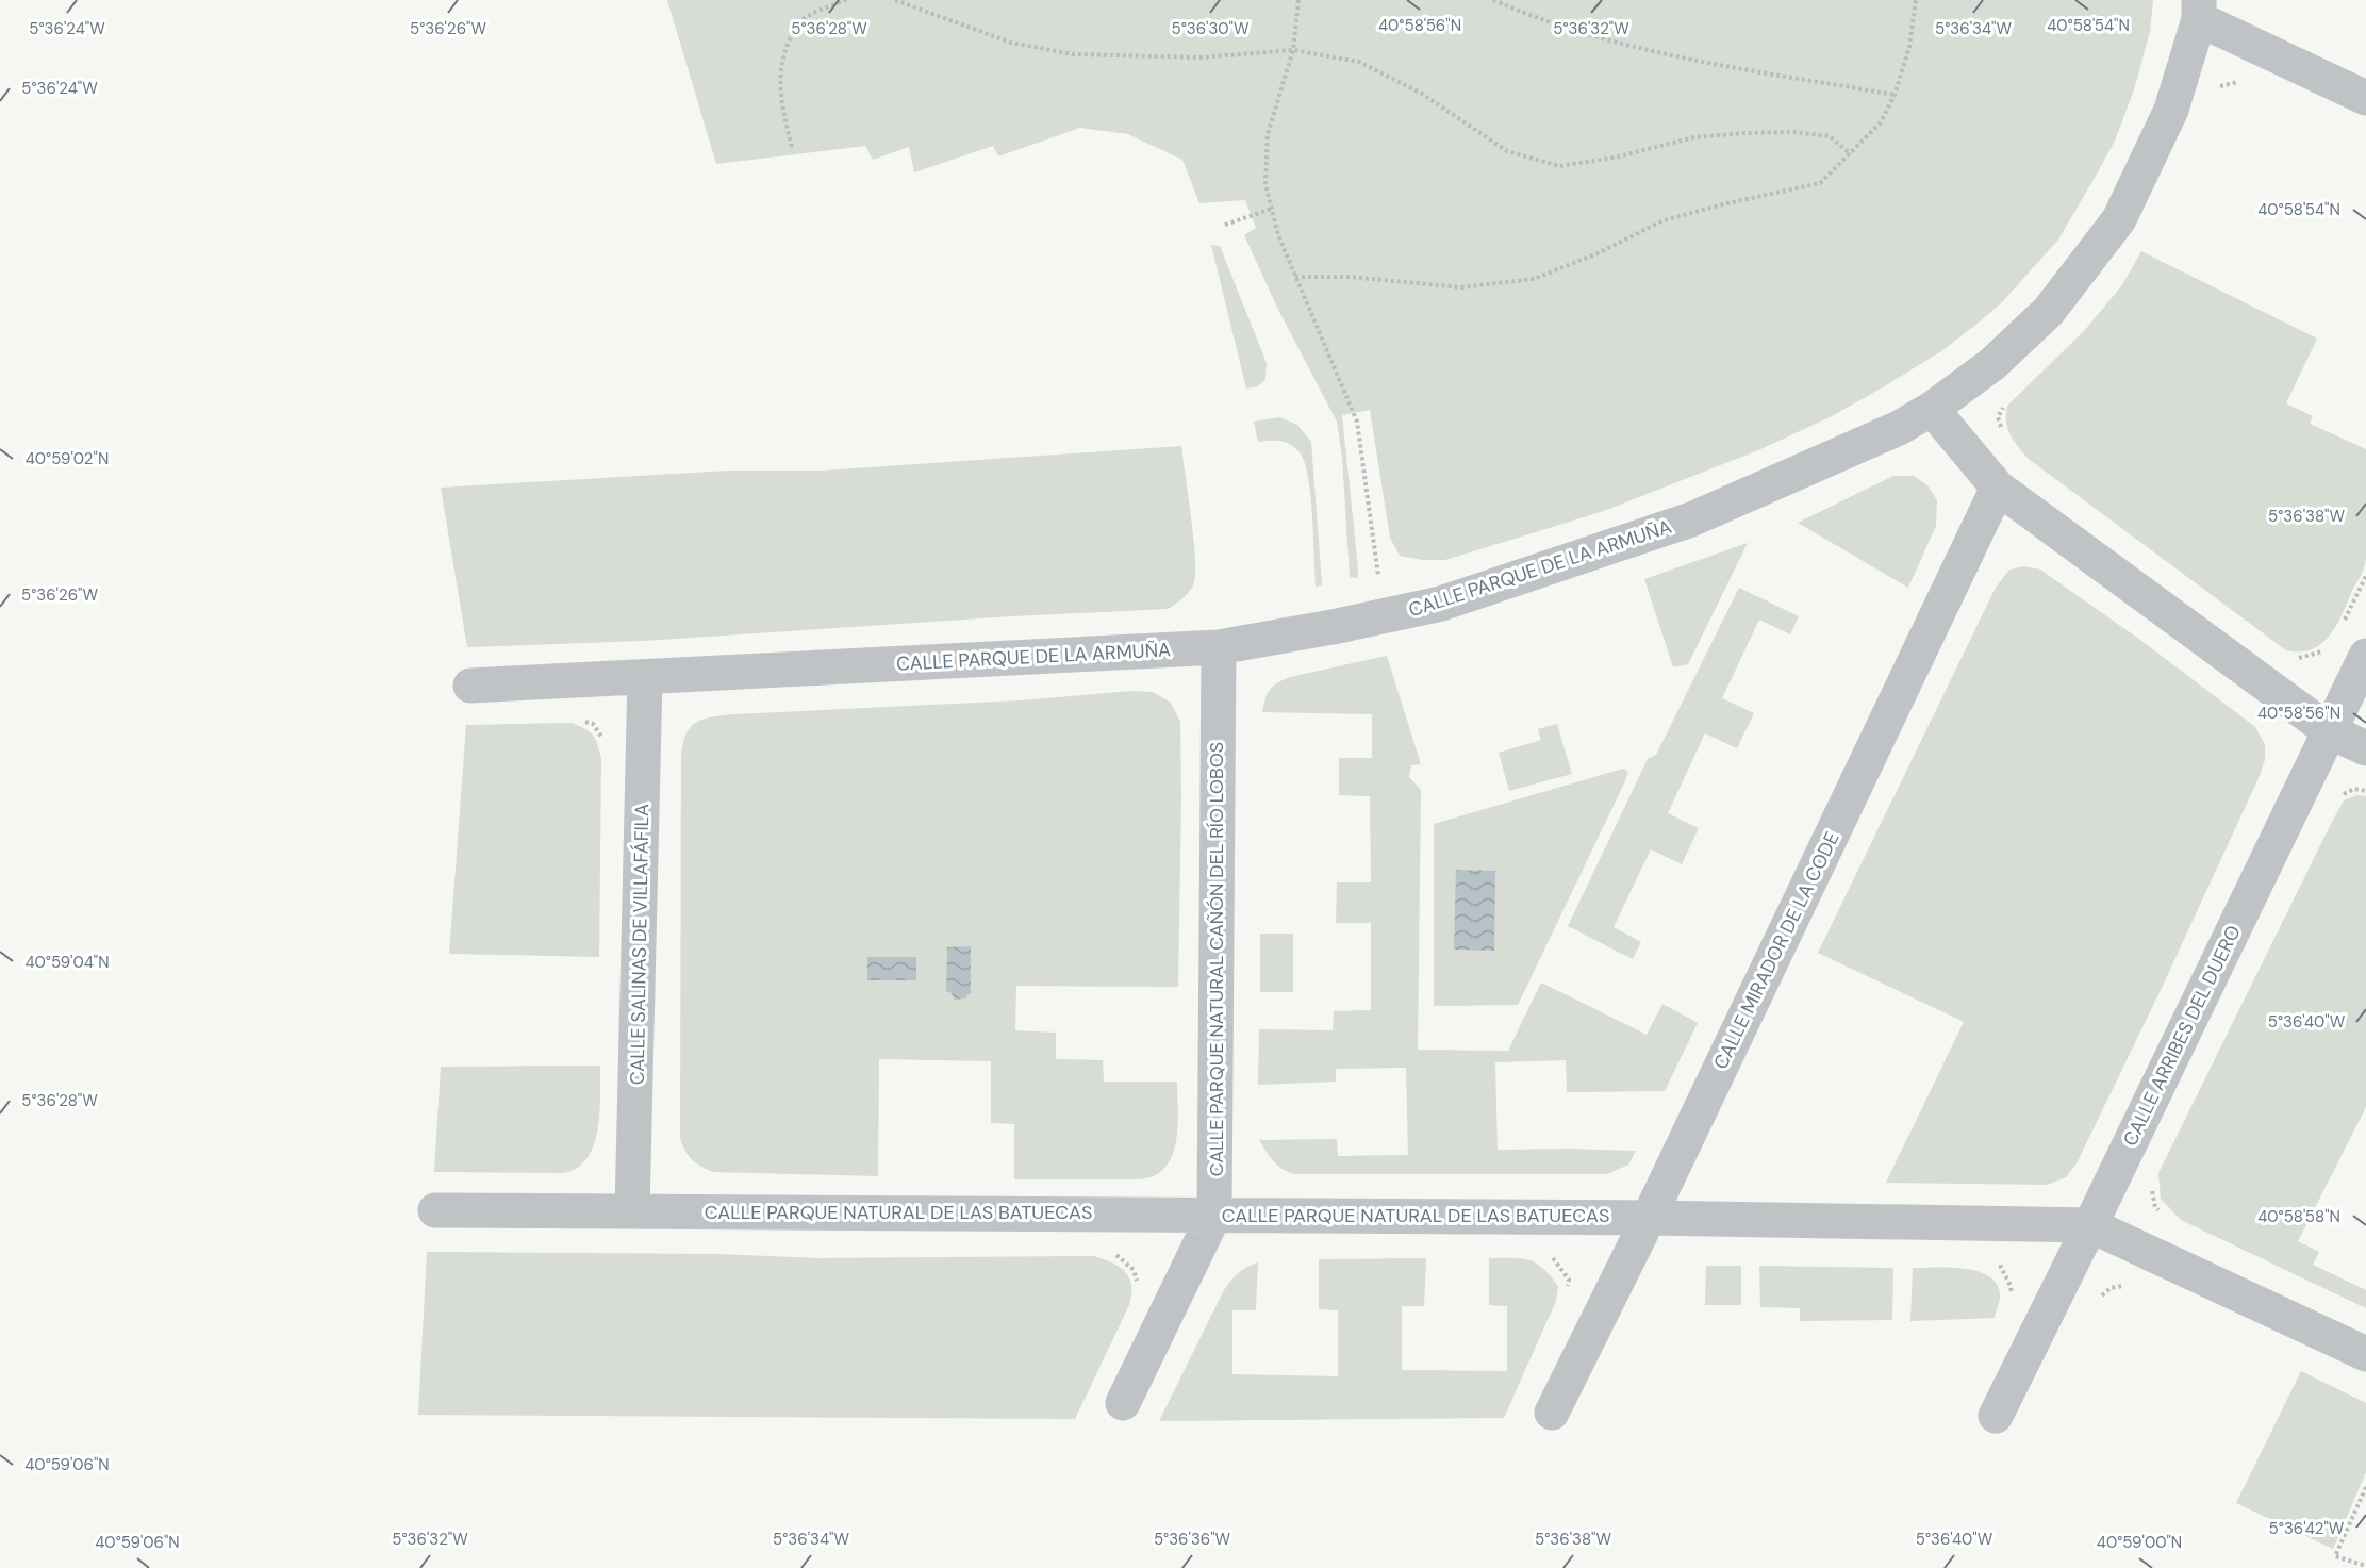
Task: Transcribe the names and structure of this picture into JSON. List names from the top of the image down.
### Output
{
  "streets": {
    "street": [
      "CALLE PARQUE DE LA ARMUÑA",
      "CALLE SALINAS DE VILLAFÁFILA",
      "CALLE MIRADOR DE LA CODE",
      "CALLE PARQUE NATURAL CAÑÓN DEL RÍO LOBOS",
      "CALLE ARRIBES DEL DUERO",
      "CALLE PARQUE NATURAL DE LAS BATUECAS"
    ]
  },
  "crossings": [
    ["CALLE PARQUE DE LA ARMUÑA", "CALLE SALINAS DE VILLAFÁFILA"],
    ["CALLE PARQUE DE LA ARMUÑA", "CALLE PARQUE NATURAL CAÑÓN DEL RÍO LOBOS"],
    ["CALLE SALINAS DE VILLAFÁFILA", "CALLE PARQUE NATURAL DE LAS BATUECAS"],
    ["CALLE MIRADOR DE LA CODE", "CALLE PARQUE NATURAL DE LAS BATUECAS"],
    ["CALLE PARQUE NATURAL CAÑÓN DEL RÍO LOBOS", "CALLE PARQUE NATURAL DE LAS BATUECAS"],
    ["CALLE ARRIBES DEL DUERO", "CALLE PARQUE NATURAL DE LAS BATUECAS"]
  ],
  "coordinates": [
    "40°58'56\"N",
    "40°58'54\"N",
    "5°36'24\"W",
    "5°36'26\"W",
    "5°36'28\"W",
    "5°36'30\"W",
    "5°36'32\"W",
    "5°36'34\"W",
    "40°59'02\"N",
    "5°36'38\"W",
    "40°59'04\"N",
    "5°36'40\"W",
    "40°58'58\"N",
    "40°59'06\"N",
    "5°36'42\"W",
    "5°36'36\"W",
    "40°59'00\"N"
  ]
}
